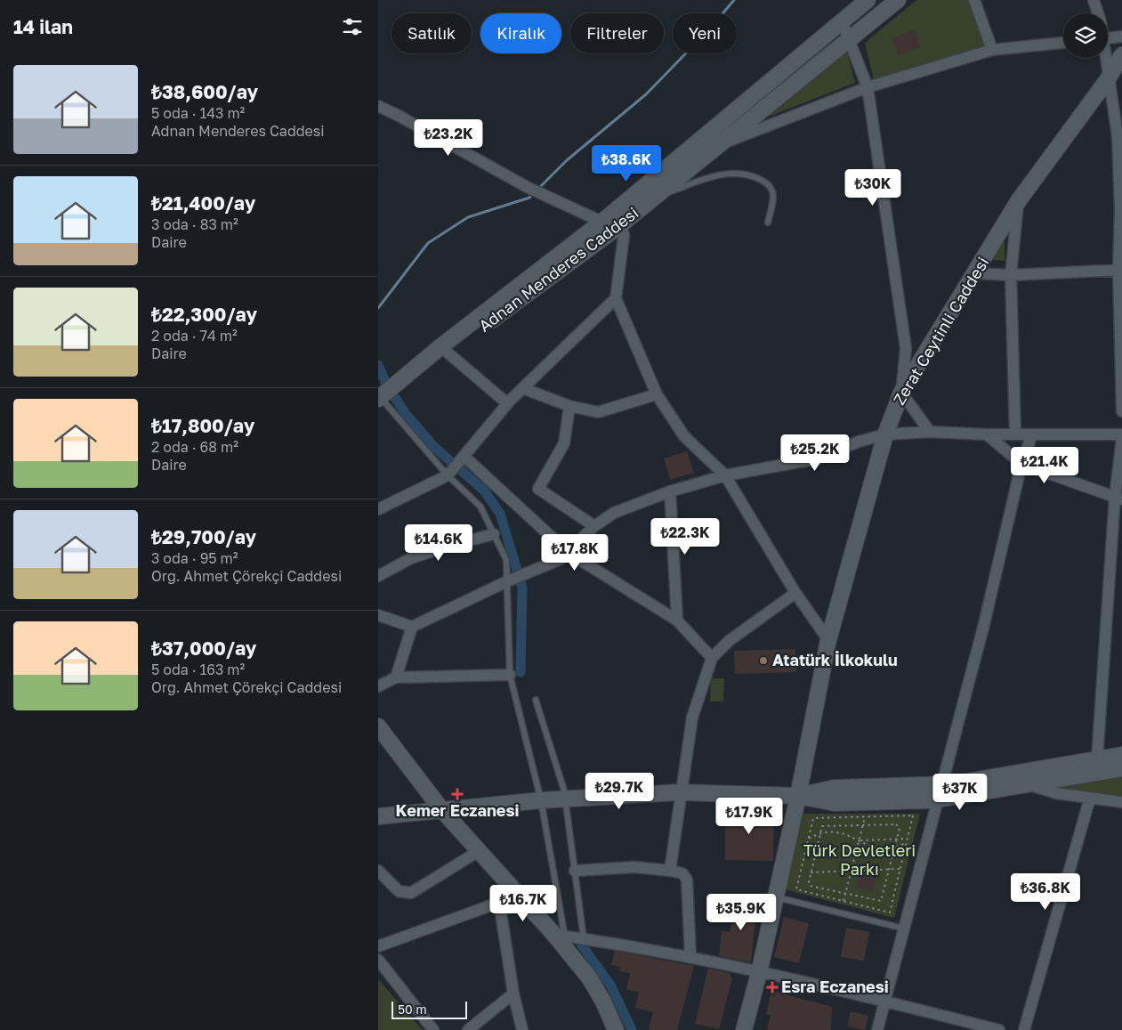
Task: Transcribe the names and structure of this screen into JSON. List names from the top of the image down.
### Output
{
  "streets": {
    "main road": ["Adnan Menderes Caddesi", "Zerat Ceytinli Caddesi"]
  },
  "parks": ["Türk Devletleri Parkı"],
  "places": {
    "other": ["Atatürk İlkokulu"],
    "health": ["Kemer Eczanesi", "Esra Eczanesi"]
  },
  "scale_bar": "50 m",
  "page": {
    "heading": "14 ilan",
    "chip": [
      "Satılık",
      "Kiralık",
      "Filtreler",
      "Yeni"
    ],
    "list": [
      {
        "name": "₺38,600/ay",
        "note": "5 oda · 143 m² · Adnan Menderes Caddesi"
      },
      {
        "name": "₺21,400/ay",
        "note": "3 oda · 83 m² · Daire"
      },
      {
        "name": "₺22,300/ay",
        "note": "2 oda · 74 m² · Daire"
      },
      {
        "name": "₺17,800/ay",
        "note": "2 oda · 68 m² · Daire"
      },
      {
        "name": "₺29,700/ay",
        "note": "3 oda · 95 m² · Org. Ahmet Çörekçi Caddesi"
      },
      {
        "name": "₺37,000/ay",
        "note": "5 oda · 163 m² · Org. Ahmet Çörekçi Caddesi"
      }
    ],
    "price": [
      "₺23.2K",
      "₺38.6K",
      "₺30K",
      "₺25.2K",
      "₺21.4K",
      "₺22.3K",
      "₺14.6K",
      "₺17.8K",
      "₺29.7K",
      "₺37K",
      "₺17.9K",
      "₺36.8K",
      "₺16.7K",
      "₺35.9K"
    ],
    "scale": "50 m"
  }
}
